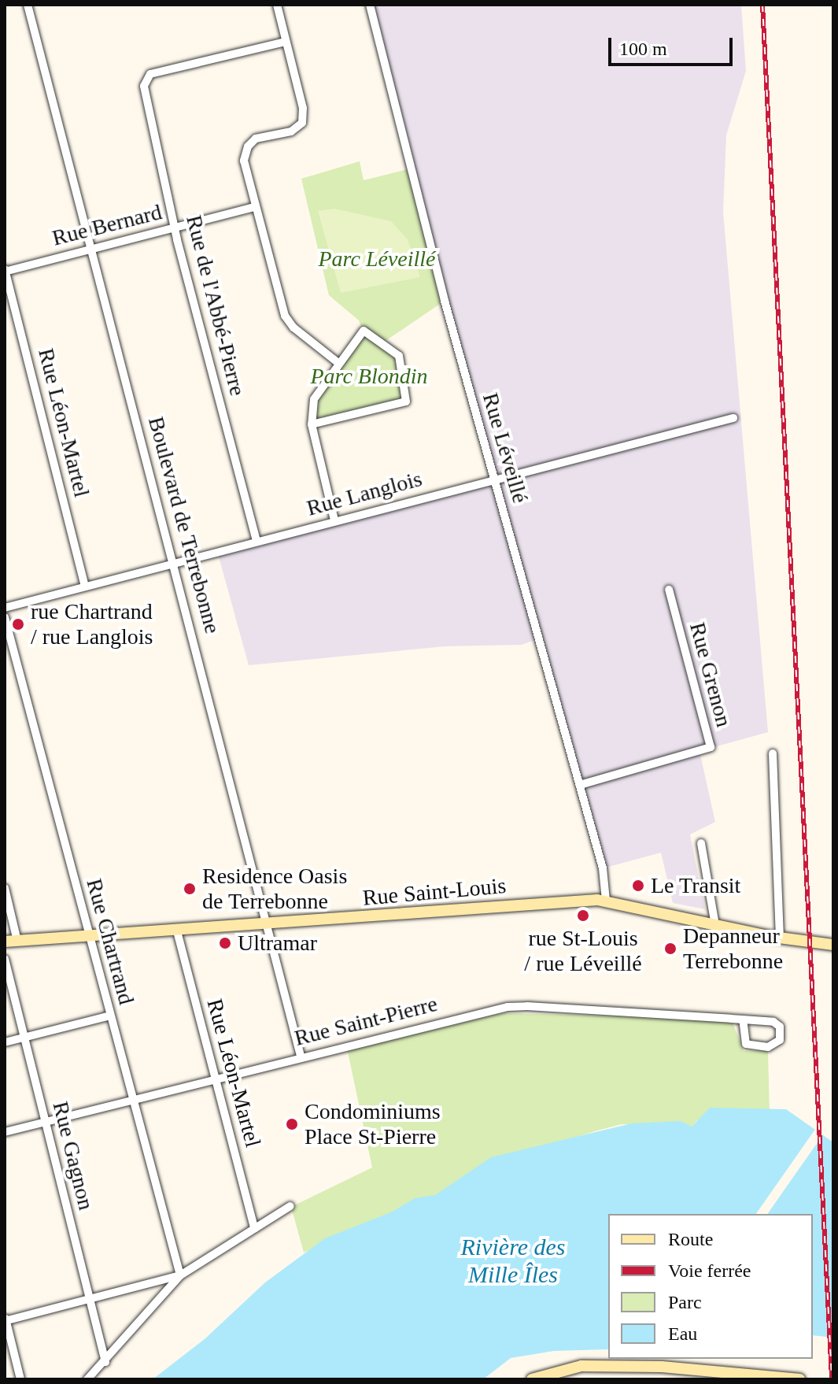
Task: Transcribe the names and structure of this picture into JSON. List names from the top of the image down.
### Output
{
  "streets": {
    "main road": ["Rue Saint-Louis"],
    "street": [
      "Rue Bernard",
      "Rue de l'Abbé-Pierre",
      "Rue Léon-Martel",
      "Rue Léveillé",
      "Rue Langlois",
      "Boulevard de Terrebonne",
      "Rue Grenon",
      "Rue Chartrand",
      "Rue Saint-Pierre",
      "Rue Gagnon"
    ]
  },
  "crossings": [
    ["Rue Bernard", "Rue de l'Abbé-Pierre"],
    ["Rue Bernard", "Rue Léon-Martel"],
    ["Rue Bernard", "Boulevard de Terrebonne"],
    ["Rue de l'Abbé-Pierre", "Rue Langlois"],
    ["Rue Léon-Martel", "Rue Langlois"],
    ["Rue Léon-Martel", "Rue Saint-Louis"],
    ["Rue Léon-Martel", "Rue Saint-Pierre"],
    ["Rue Léveillé", "Rue Langlois"],
    ["Rue Léveillé", "Rue Grenon"],
    ["Rue Léveillé", "Rue Saint-Louis"],
    ["Rue Langlois", "Boulevard de Terrebonne"],
    ["Boulevard de Terrebonne", "Rue Saint-Louis"],
    ["Boulevard de Terrebonne", "Rue Saint-Pierre"],
    ["Rue Saint-Louis", "Rue Chartrand"],
    ["Rue Chartrand", "Rue Saint-Pierre"],
    ["Rue Saint-Pierre", "Rue Gagnon"]
  ],
  "water": ["Rivière des Mille Îles"],
  "parks": ["Parc Léveillé", "Parc Blondin"],
  "places": [
    "rue Chartrand / rue Langlois",
    "Le Transit",
    "Residence Oasis de Terrebonne",
    "rue St-Louis / rue Léveillé",
    "Ultramar",
    "Depanneur Terrebonne",
    "Condominiums Place St-Pierre"
  ],
  "legend": [
    "Route",
    "Voie ferrée",
    "Parc",
    "Eau"
  ],
  "scale_bar": "100 m"
}
